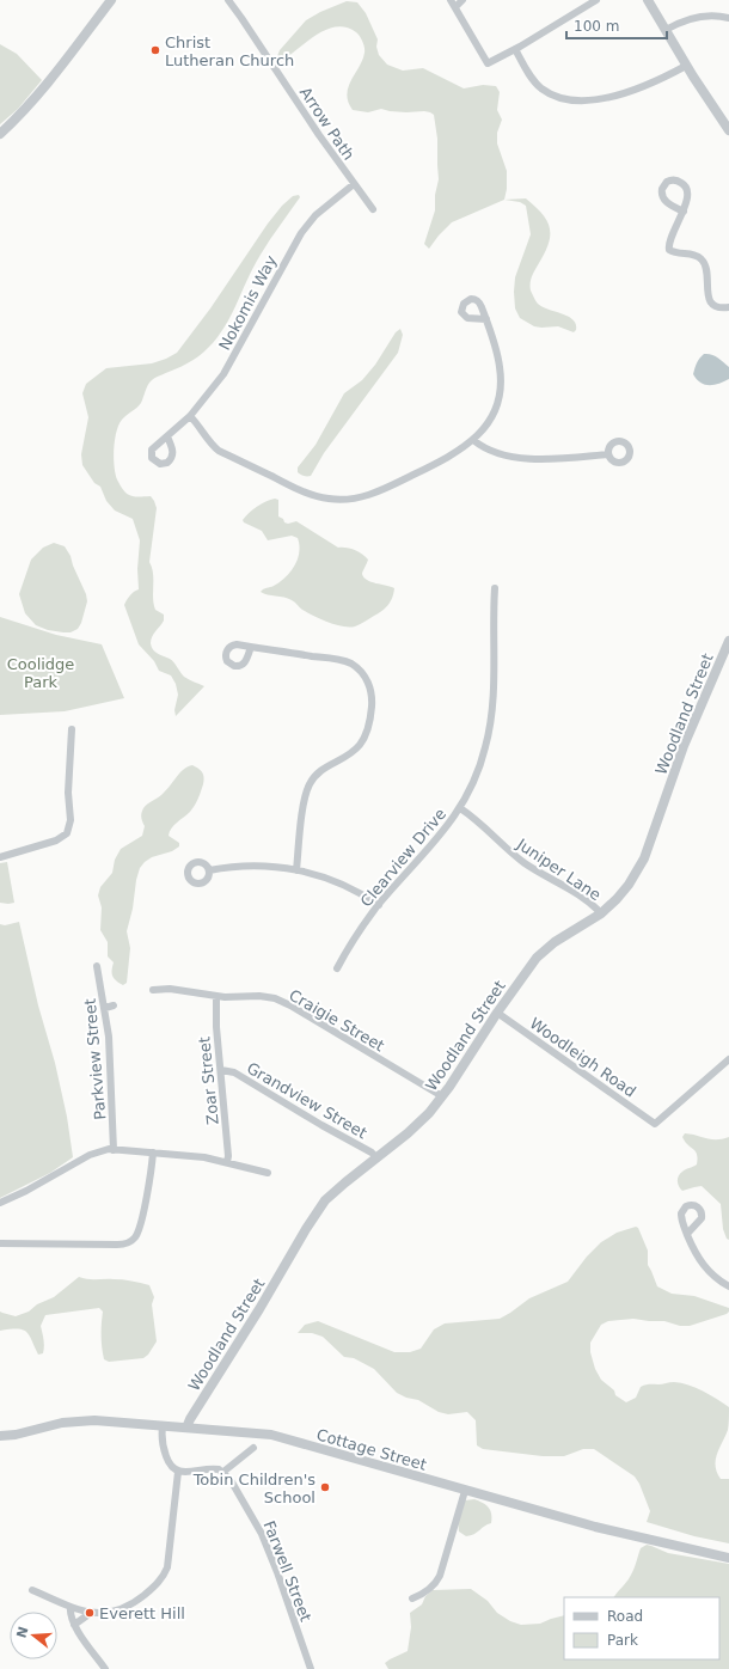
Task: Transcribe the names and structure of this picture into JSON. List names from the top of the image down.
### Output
{
  "streets": {
    "street": [
      "Arrow Path",
      "Nokomis Way",
      "Woodland Street",
      "Clearview Drive",
      "Juniper Lane",
      "Craigie Street",
      "Woodleigh Road",
      "Parkview Street",
      "Zoar Street",
      "Grandview Street",
      "Cottage Street",
      "Farwell Street"
    ]
  },
  "crossings": [
    ["Arrow Path", "Nokomis Way"],
    ["Woodland Street", "Juniper Lane"],
    ["Woodland Street", "Craigie Street"],
    ["Woodland Street", "Woodleigh Road"],
    ["Woodland Street", "Grandview Street"],
    ["Woodland Street", "Cottage Street"],
    ["Clearview Drive", "Juniper Lane"],
    ["Craigie Street", "Zoar Street"],
    ["Zoar Street", "Grandview Street"]
  ],
  "parks": ["Coolidge Park"],
  "places": ["Christ Lutheran Church", "Tobin Children's School", "Everett Hill"],
  "legend": ["Road", "Park"],
  "scale_bar": "100 m",
  "north": "left"
}
